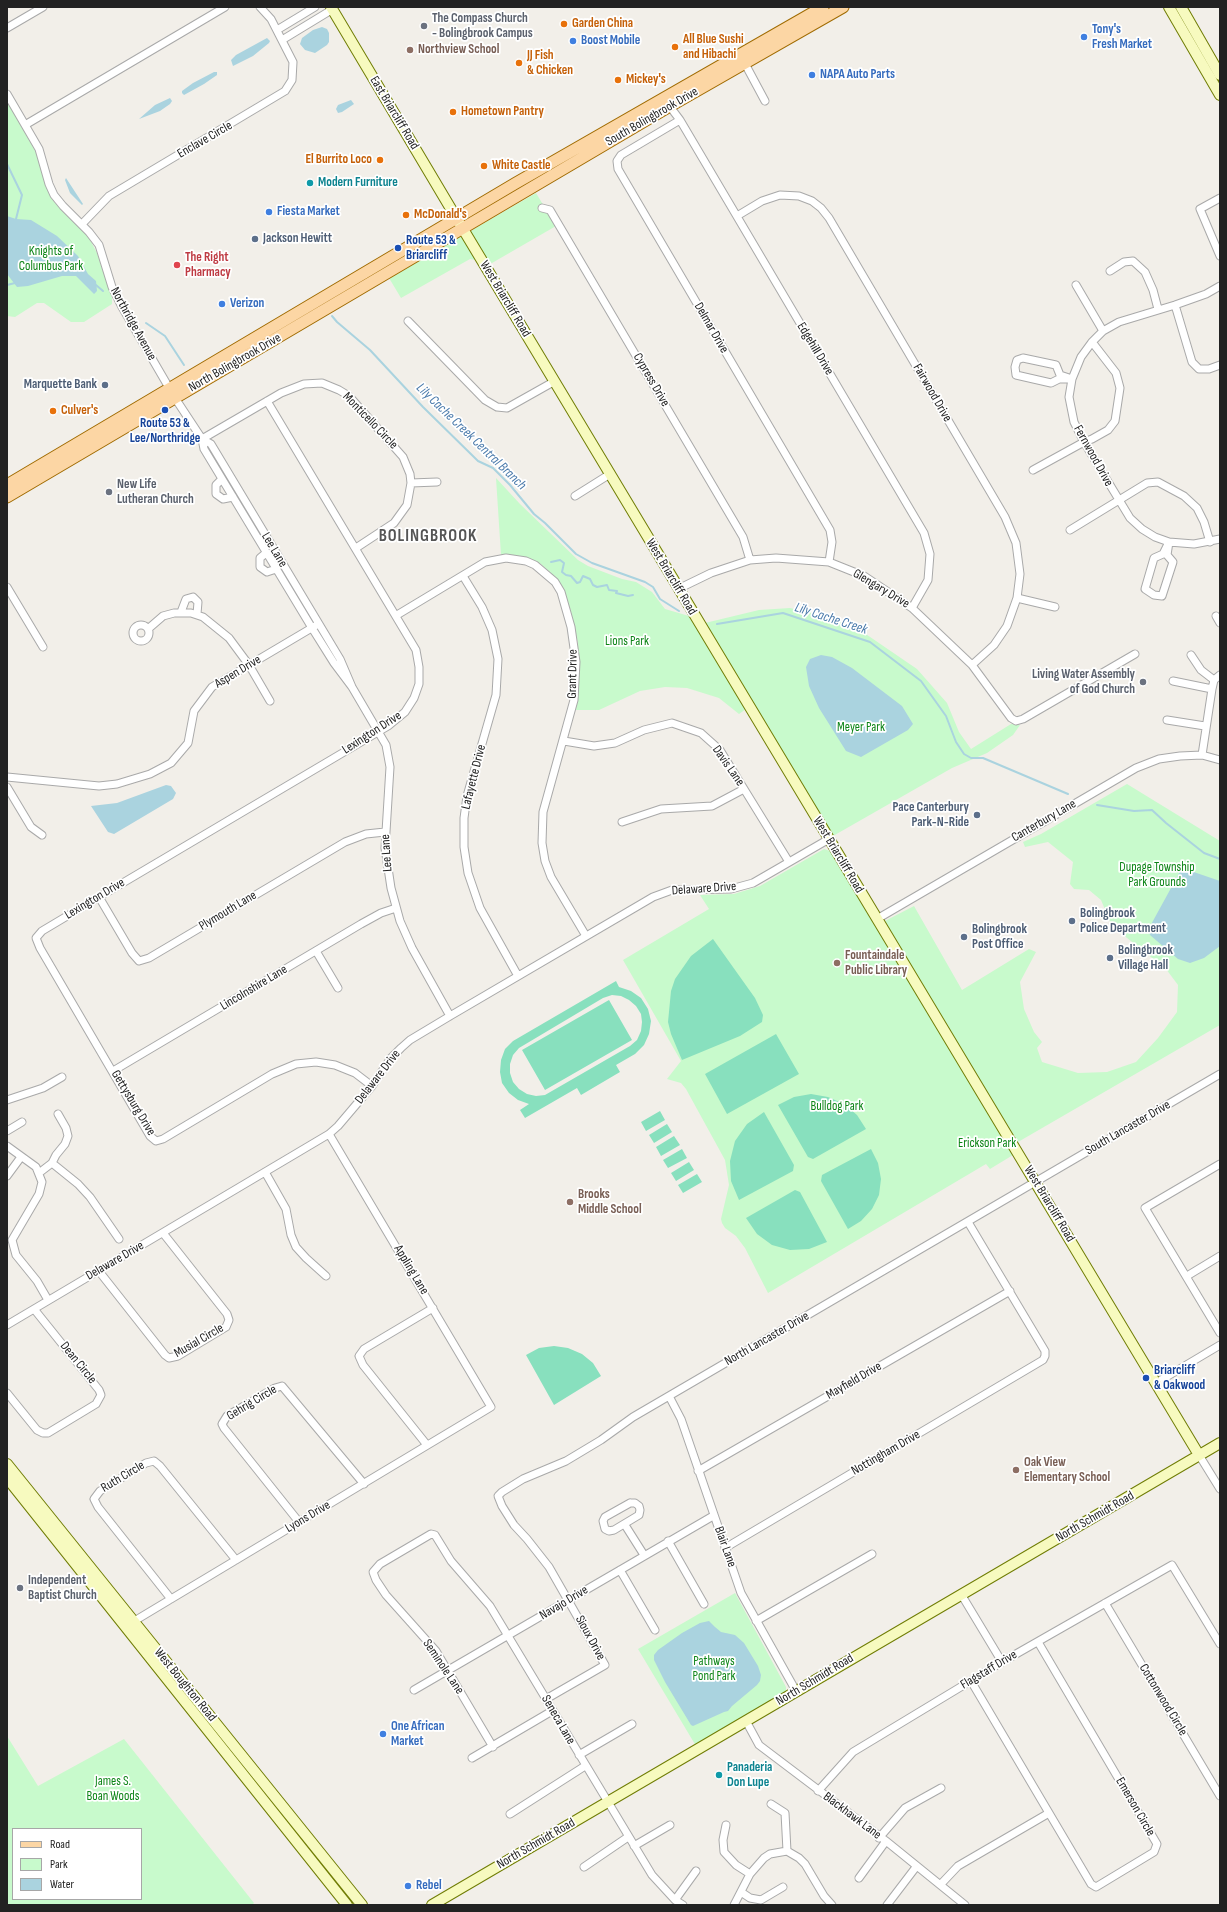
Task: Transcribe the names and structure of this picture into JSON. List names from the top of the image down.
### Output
{
  "streets": {
    "main road": ["South Bolingbrook Drive", "North Bolingbrook Drive"],
    "street": [
      "East Briarcliff Road",
      "Enclave Circle",
      "West Briarcliff Road",
      "Northridge Avenue",
      "Delmar Drive",
      "Edgehill Drive",
      "Cypress Drive",
      "Fairwood Drive",
      "Monticello Circle",
      "Fernwood Drive",
      "Lee Lane",
      "Glengary Drive",
      "Aspen Drive",
      "Grant Drive",
      "Lexington Drive",
      "Davis Lane",
      "Lafayette Drive",
      "Canterbury Lane",
      "Delaware Drive",
      "Plymouth Lane",
      "Lincolnshire Lane",
      "Gettysburg Drive",
      "South Lancaster Drive",
      "Appling Lane",
      "North Lancaster Drive",
      "Musial Circle",
      "Dean Circle",
      "Mayfield Drive",
      "Gehrig Circle",
      "Nottingham Drive",
      "Ruth Circle",
      "Lyons Drive",
      "North Schmidt Road",
      "Blair Lane",
      "Navajo Drive",
      "Sioux Drive",
      "Seminole Lane",
      "Flagstaff Drive",
      "West Boughton Road",
      "Cottonwood Circle",
      "Seneca Lane",
      "Emerson Circle",
      "Blackhawk Lane"
    ]
  },
  "crossings": [
    ["East Briarcliff Road", "South Bolingbrook Drive"],
    ["East Briarcliff Road", "West Briarcliff Road"],
    ["East Briarcliff Road", "North Bolingbrook Drive"],
    ["South Bolingbrook Drive", "West Briarcliff Road"],
    ["South Bolingbrook Drive", "Edgehill Drive"],
    ["South Bolingbrook Drive", "North Bolingbrook Drive"],
    ["Enclave Circle", "Northridge Avenue"],
    ["West Briarcliff Road", "North Bolingbrook Drive"],
    ["West Briarcliff Road", "Glengary Drive"],
    ["West Briarcliff Road", "Canterbury Lane"],
    ["West Briarcliff Road", "Delaware Drive"],
    ["West Briarcliff Road", "South Lancaster Drive"],
    ["West Briarcliff Road", "North Lancaster Drive"],
    ["West Briarcliff Road", "North Schmidt Road"],
    ["Northridge Avenue", "North Bolingbrook Drive"],
    ["Northridge Avenue", "Lee Lane"],
    ["Delmar Drive", "Edgehill Drive"],
    ["Delmar Drive", "Glengary Drive"],
    ["Edgehill Drive", "Fairwood Drive"],
    ["Edgehill Drive", "Glengary Drive"],
    ["North Bolingbrook Drive", "Lee Lane"],
    ["Cypress Drive", "Glengary Drive"],
    ["Fairwood Drive", "Glengary Drive"],
    ["Monticello Circle", "Lee Lane"],
    ["Monticello Circle", "Lexington Drive"],
    ["Lee Lane", "Aspen Drive"],
    ["Lee Lane", "Lexington Drive"],
    ["Lee Lane", "Delaware Drive"],
    ["Lee Lane", "Plymouth Lane"],
    ["Lee Lane", "Lincolnshire Lane"],
    ["Grant Drive", "Lexington Drive"],
    ["Grant Drive", "Davis Lane"],
    ["Grant Drive", "Lafayette Drive"],
    ["Grant Drive", "Delaware Drive"],
    ["Lexington Drive", "Plymouth Lane"],
    ["Lexington Drive", "Gettysburg Drive"],
    ["Davis Lane", "Delaware Drive"],
    ["Lafayette Drive", "Delaware Drive"],
    ["Delaware Drive", "Gettysburg Drive"],
    ["Delaware Drive", "Appling Lane"],
    ["Delaware Drive", "Musial Circle"],
    ["Delaware Drive", "Dean Circle"],
    ["Lincolnshire Lane", "Gettysburg Drive"],
    ["South Lancaster Drive", "North Lancaster Drive"],
    ["Appling Lane", "Lyons Drive"],
    ["North Lancaster Drive", "Blair Lane"],
    ["North Lancaster Drive", "Sioux Drive"],
    ["Mayfield Drive", "Nottingham Drive"],
    ["Mayfield Drive", "Blair Lane"],
    ["Gehrig Circle", "Lyons Drive"],
    ["Nottingham Drive", "Blair Lane"],
    ["Ruth Circle", "Lyons Drive"],
    ["Lyons Drive", "West Boughton Road"],
    ["North Schmidt Road", "Blair Lane"],
    ["North Schmidt Road", "Seneca Lane"],
    ["North Schmidt Road", "Blackhawk Lane"],
    ["Blair Lane", "Navajo Drive"],
    ["Navajo Drive", "Sioux Drive"],
    ["Navajo Drive", "Seminole Lane"],
    ["Navajo Drive", "Seneca Lane"],
    ["Sioux Drive", "Seneca Lane"],
    ["Seminole Lane", "Seneca Lane"],
    ["Flagstaff Drive", "Cottonwood Circle"],
    ["Flagstaff Drive", "Emerson Circle"],
    ["Flagstaff Drive", "Blackhawk Lane"]
  ],
  "districts": ["BOLINGBROOK"],
  "water": ["Lily Cache Creek Central Branch", "Lily Cache Creek"],
  "parks": [
    "Knights of Columbus Park",
    "Lions Park",
    "Meyer Park",
    "Dupage Township Park Grounds",
    "Bulldog Park",
    "Erickson Park",
    "Pathways Pond Park",
    "James S. Boan Woods"
  ],
  "places": [
    "Garden China",
    "The Compass Church - Bolingbrook Campus",
    "Tony's Fresh Market",
    "Boost Mobile",
    "All Blue Sushi and Hibachi",
    "Northview School",
    "JJ Fish & Chicken",
    "NAPA Auto Parts",
    "Mickey's",
    "Hometown Pantry",
    "El Burrito Loco",
    "White Castle",
    "Modern Furniture",
    "Fiesta Market",
    "McDonald's",
    "Jackson Hewitt",
    "Route 53 & Briarcliff",
    "The Right Pharmacy",
    "Verizon",
    "Marquette Bank",
    "Route 53 & Lee/Northridge",
    "Culver's",
    "New Life Lutheran Church",
    "Living Water Assembly of God Church",
    "Pace Canterbury Park-N-Ride",
    "Bolingbrook Police Department",
    "Bolingbrook Post Office",
    "Bolingbrook Village Hall",
    "Fountaindale Public Library",
    "Brooks Middle School",
    "Briarcliff & Oakwood",
    "Oak View Elementary School",
    "Independent Baptist Church",
    "One African Market",
    "Panaderia Don Lupe",
    "Rebel"
  ],
  "legend": ["Road", "Park", "Water"]
}
